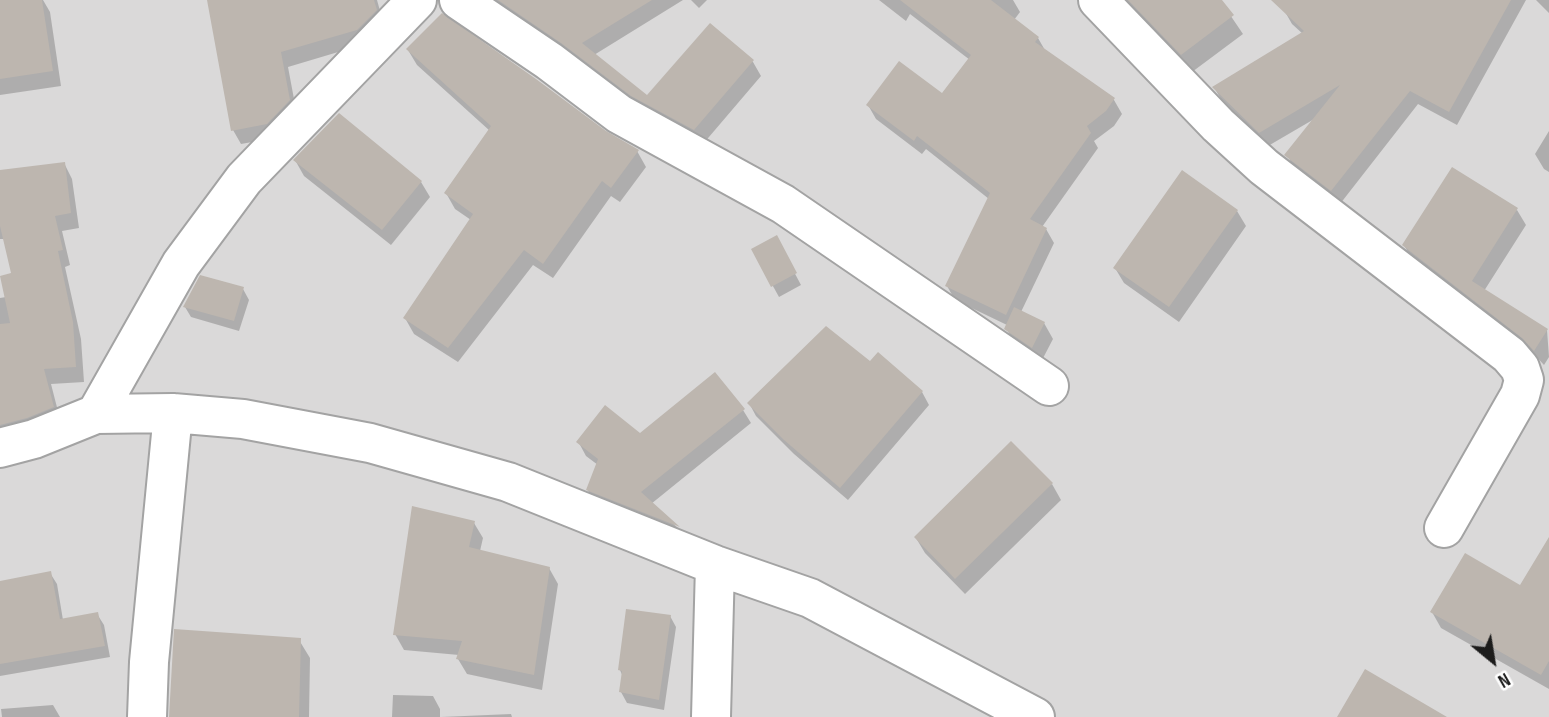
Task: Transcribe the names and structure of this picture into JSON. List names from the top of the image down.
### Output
{
  "north": "bottom right"
}
